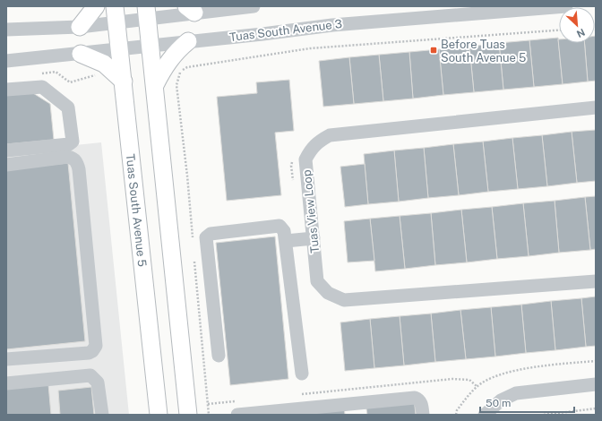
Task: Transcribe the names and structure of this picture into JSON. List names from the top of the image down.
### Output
{
  "streets": {
    "main road": ["Tuas South Avenue 5"],
    "street": ["Tuas South Avenue 3", "Tuas View Loop"]
  },
  "crossings": [
    ["Tuas South Avenue 3", "Tuas South Avenue 5"]
  ],
  "places": {
    "transit": ["Before Tuas South Avenue 5"]
  },
  "scale_bar": "50 m",
  "north": "bottom right"
}
